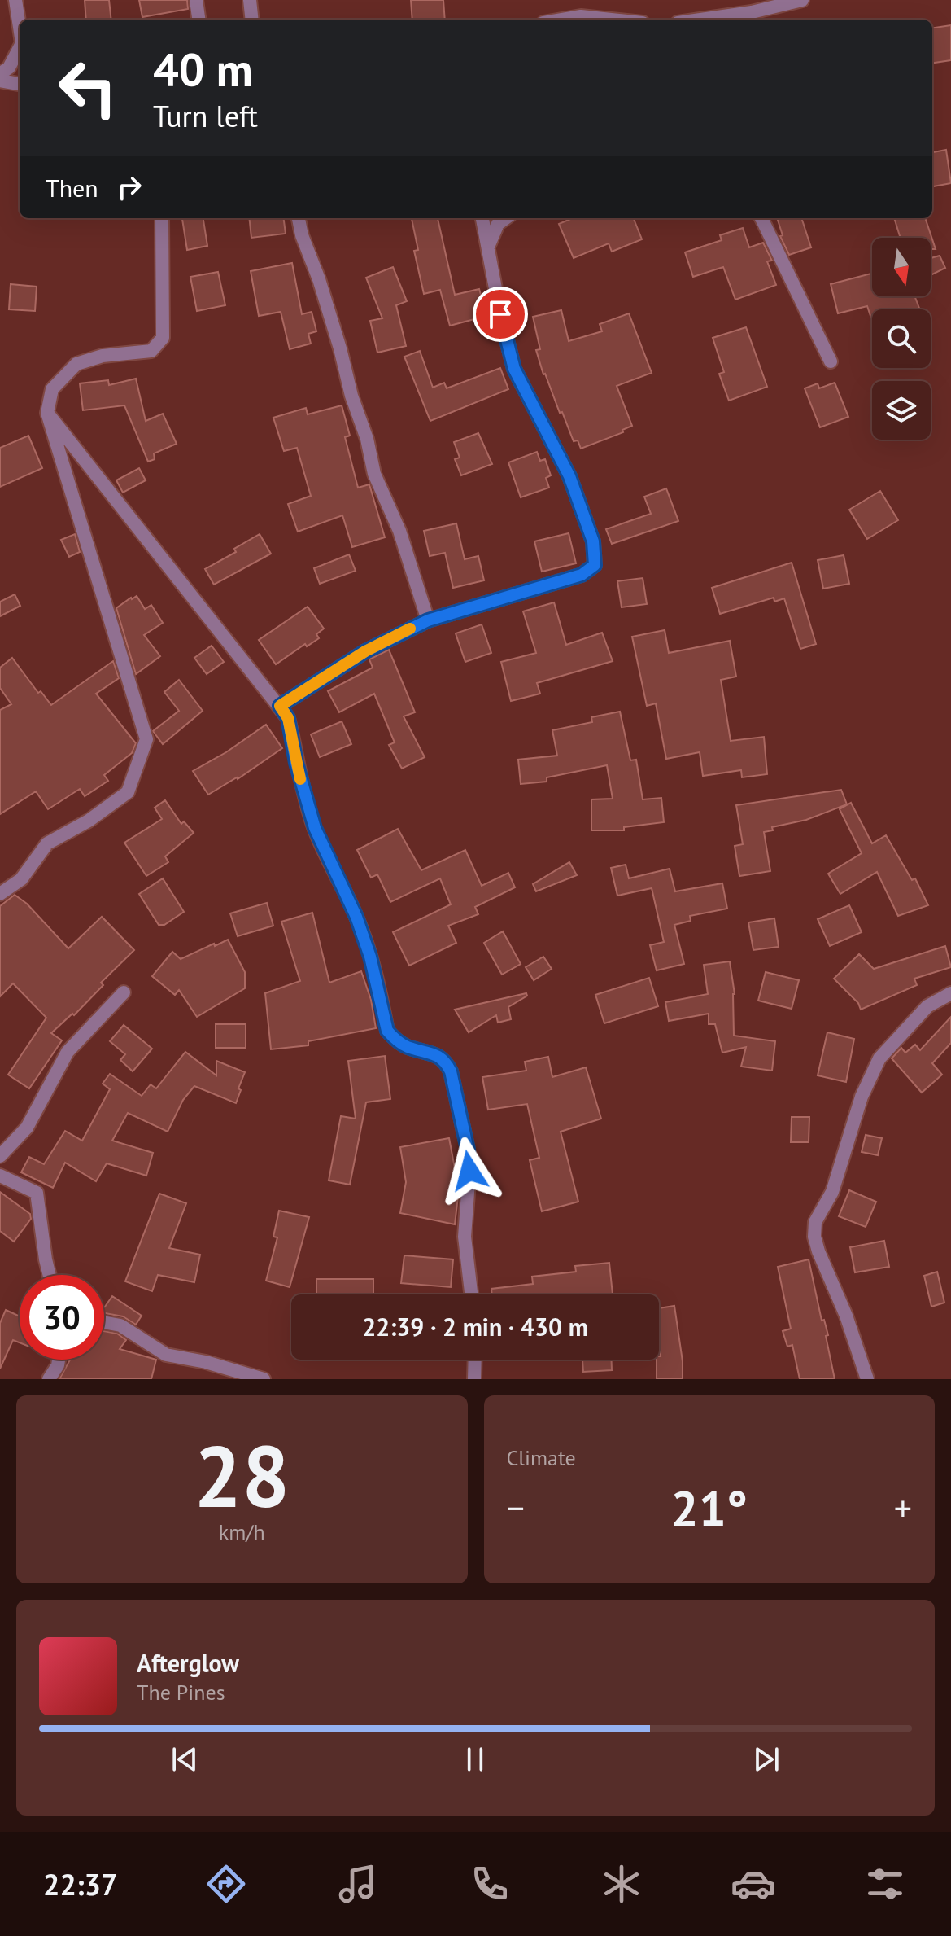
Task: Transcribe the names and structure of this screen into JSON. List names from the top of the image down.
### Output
{
  "north": "bottom",
  "page": {
    "turn": ["40 m", "Turn left"],
    "then": "Then",
    "limit": "30",
    "trip": "22:39 · 2 min · 430 m",
    "tile": [
      ["28", "km/h"],
      "Climate"
    ],
    "heat": ["−", "21°", "+"],
    "song": ["Afterglow", "The Pines"],
    "tabs": "22:37"
  }
}
